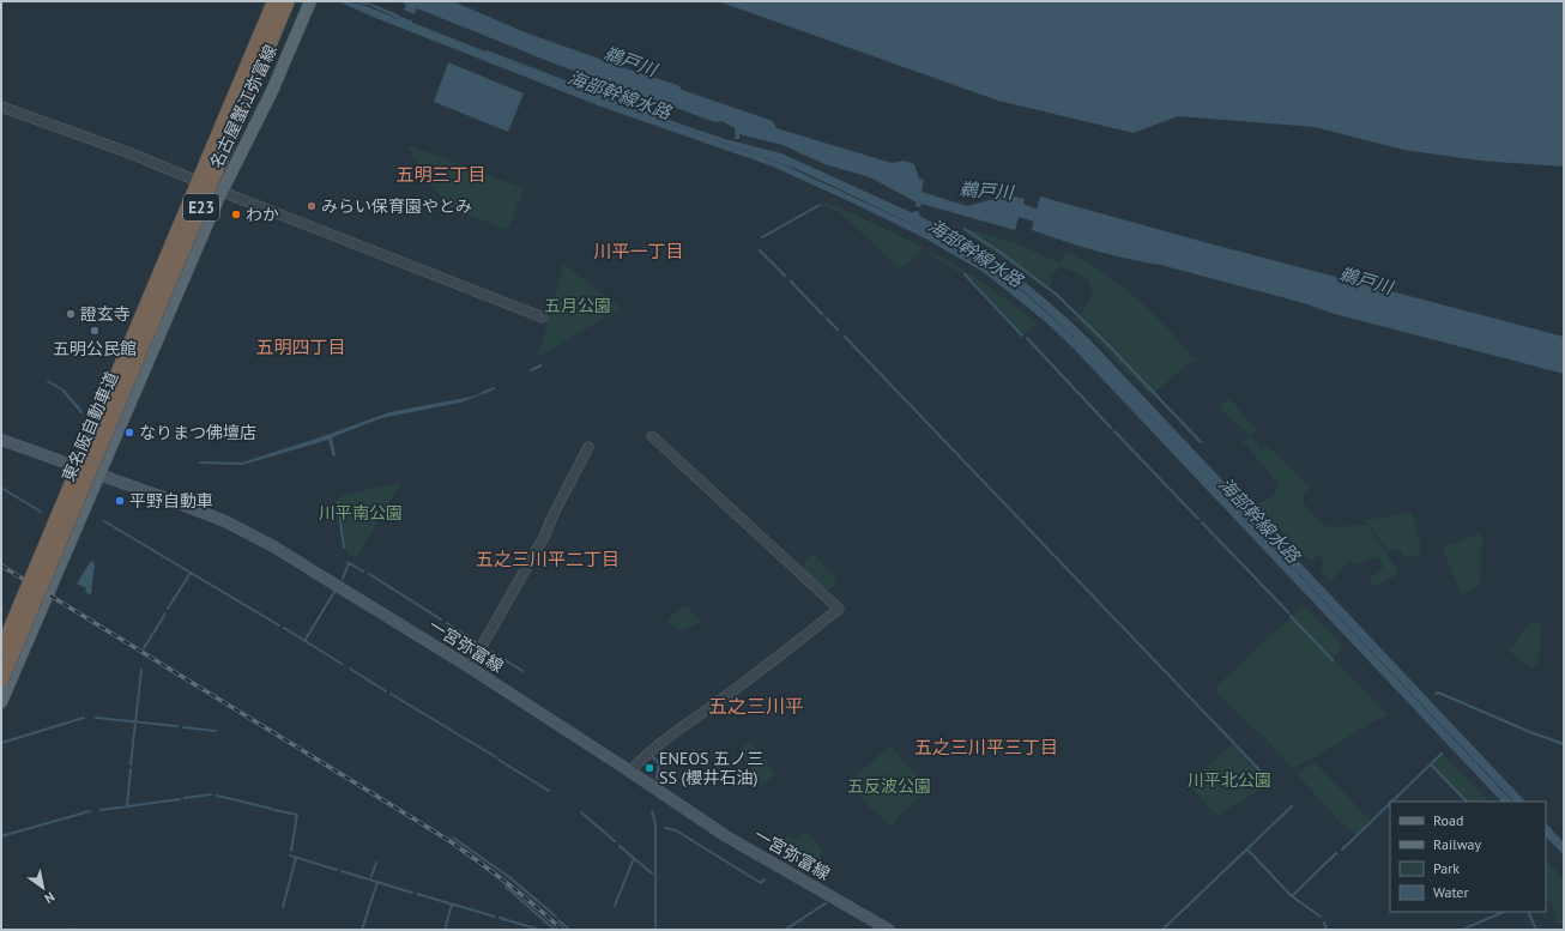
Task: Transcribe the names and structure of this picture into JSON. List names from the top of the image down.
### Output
{
  "streets": {
    "highway": ["E23", "東名阪自動車道"],
    "main road": ["名古屋蟹江弥富線", "一宮弥富線"]
  },
  "crossings": [
    ["名古屋蟹江弥富線", "一宮弥富線"]
  ],
  "districts": [
    "五明三丁目",
    "川平一丁目",
    "五明四丁目",
    "五之三川平二丁目",
    "五之三川平",
    "五之三川平三丁目"
  ],
  "water": ["鵜戸川", "海部幹線水路"],
  "parks": [
    "五月公園",
    "川平南公園",
    "川平北公園",
    "五反波公園"
  ],
  "places": [
    "みらい保育園やとみ",
    "わか",
    "證玄寺",
    "五明公民館",
    "なりまつ佛壇店",
    "平野自動車",
    "ENEOS 五ノ三 SS (櫻井石油)"
  ],
  "legend": [
    "Road",
    "Railway",
    "Park",
    "Water"
  ],
  "north": "bottom right"
}
